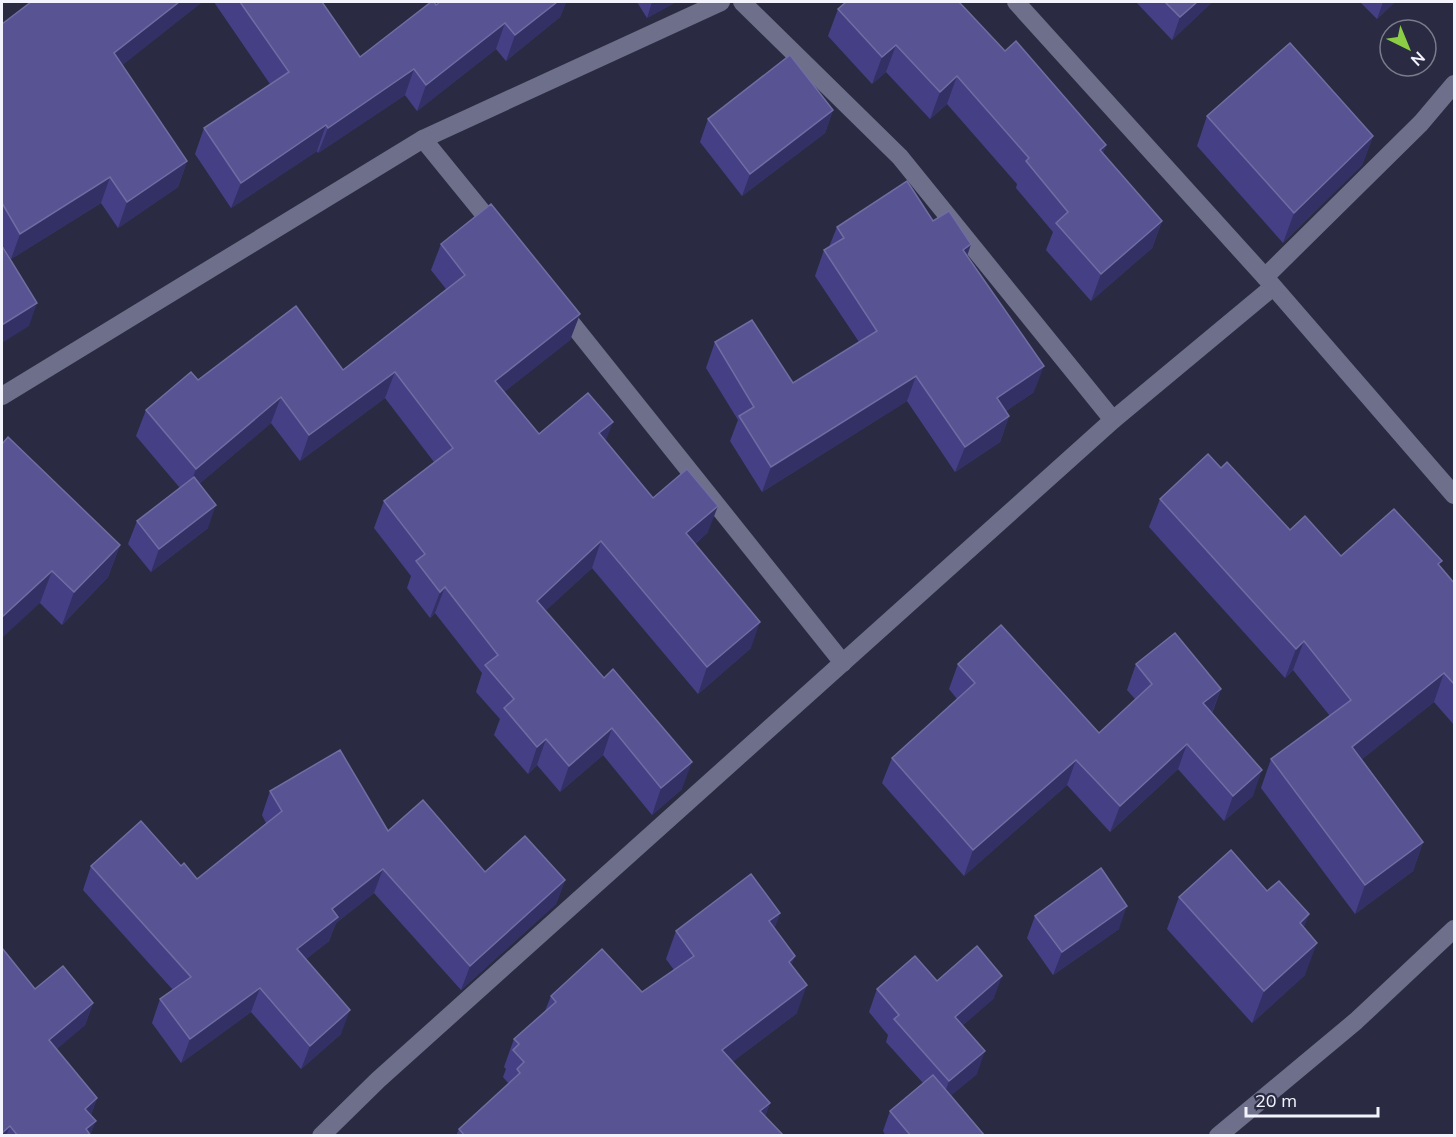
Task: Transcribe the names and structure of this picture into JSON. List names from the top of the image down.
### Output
{
  "scale_bar": "20 m",
  "north": "bottom right"
}
